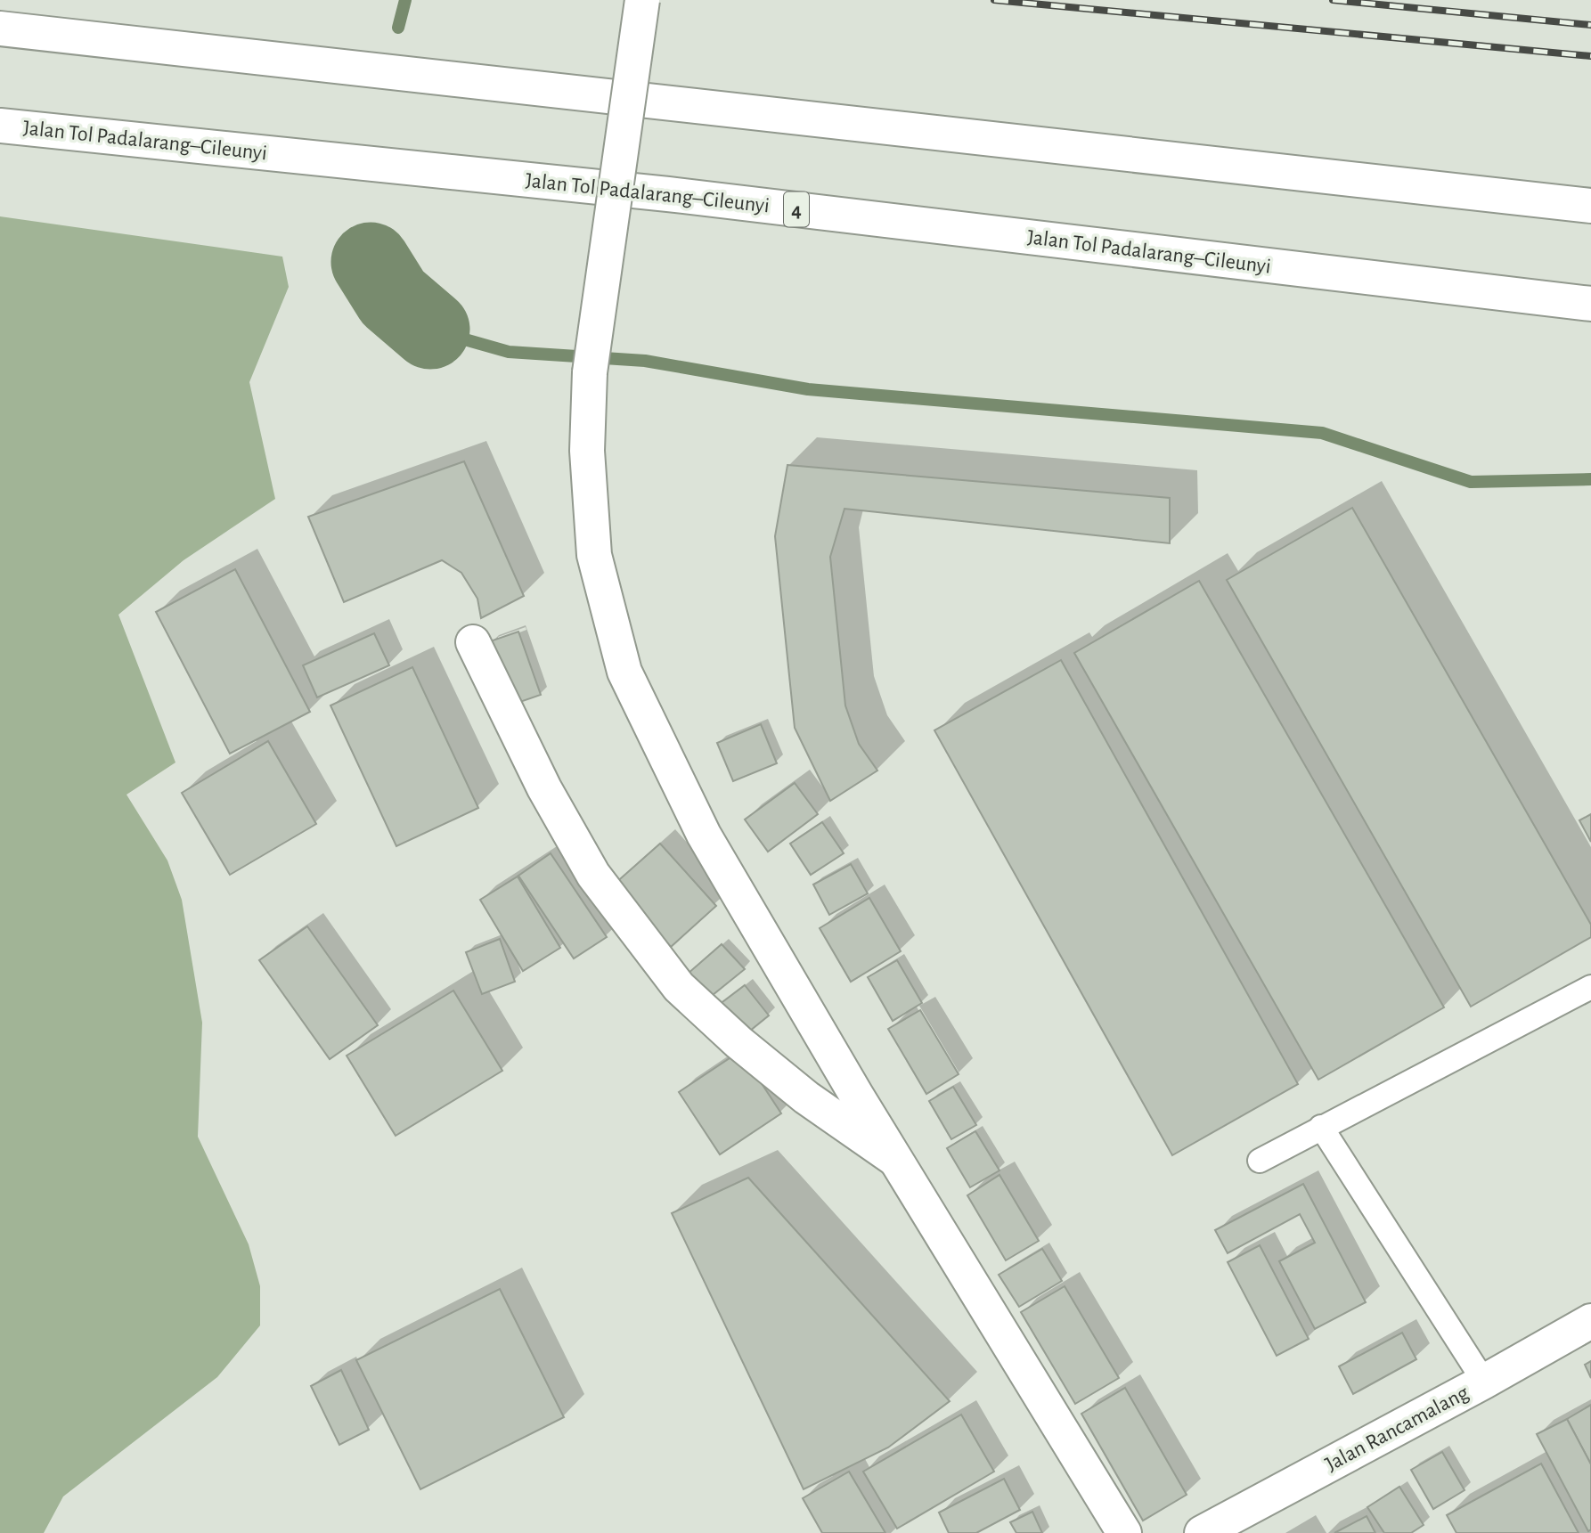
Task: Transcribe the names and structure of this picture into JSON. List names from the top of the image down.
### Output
{
  "streets": {
    "main road": ["Jalan Tol Padalarang–Cileunyi", "4", "Jalan Rancamalang"]
  }
}
